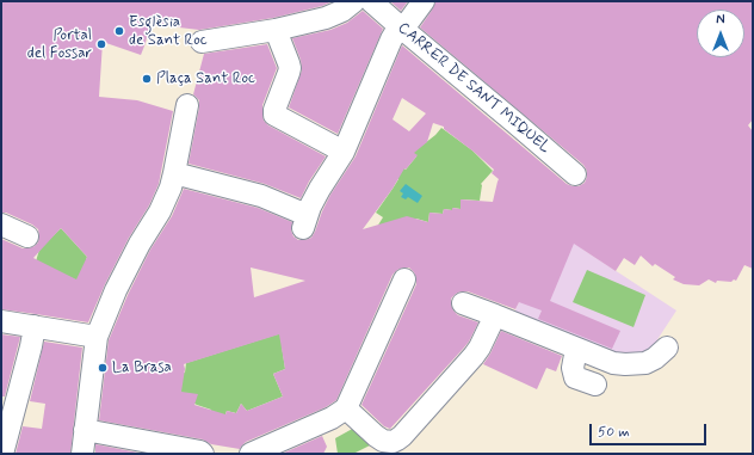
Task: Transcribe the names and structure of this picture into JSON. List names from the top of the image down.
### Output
{
  "streets": {
    "street": ["CARRER DE SANT MIQUEL"]
  },
  "places": [
    "Esglèsia de Sant Roc",
    "Portal del Fossar",
    "Plaça Sant Roc",
    "La Brasa"
  ],
  "scale_bar": "50 m",
  "north": "top"
}
